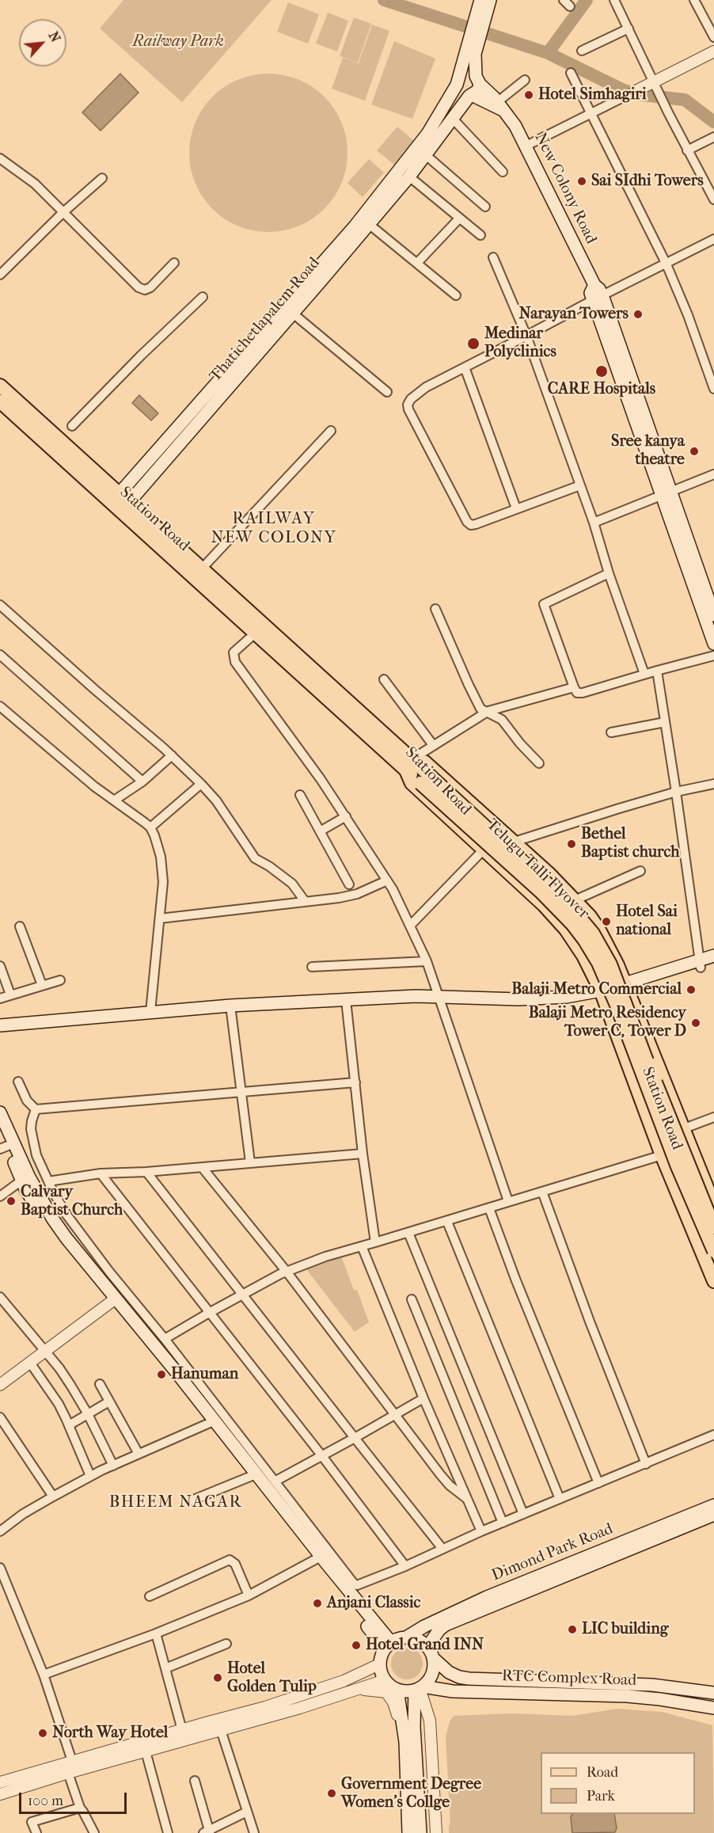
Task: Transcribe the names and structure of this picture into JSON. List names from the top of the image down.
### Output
{
  "streets": {
    "main road": [
      "New Colony Road",
      "Thatichetlapalem Road",
      "Station Road",
      "Telugu Talli Flyover",
      "Dimond Park Road",
      "RTC Complex Road"
    ]
  },
  "crossings": [
    ["New Colony Road", "Thatichetlapalem Road"],
    ["Thatichetlapalem Road", "Station Road"],
    ["Station Road", "Telugu Talli Flyover"],
    ["Dimond Park Road", "RTC Complex Road"]
  ],
  "districts": ["RAILWAY NEW COLONY", "BHEEM NAGAR"],
  "parks": ["Railway Park"],
  "places": [
    "Hotel Simhagiri",
    "Sai SIdhi Towers",
    "Narayan Towers",
    "Medinar Polyclinics",
    "CARE Hospitals",
    "Sree kanya theatre",
    "Bethel Baptist church",
    "Hotel Sai national",
    "Balaji Metro Commercial",
    "Balaji Metro Residency Tower C, Tower D",
    "Calvary Baptist Church",
    "Hanuman",
    "Anjani Classic",
    "LIC building",
    "Hotel Grand INN",
    "Hotel Golden Tulip",
    "North Way Hotel",
    "Government Degree Women's Collge"
  ],
  "legend": ["Road", "Park"],
  "scale_bar": "100 m",
  "north": "top right"
}
